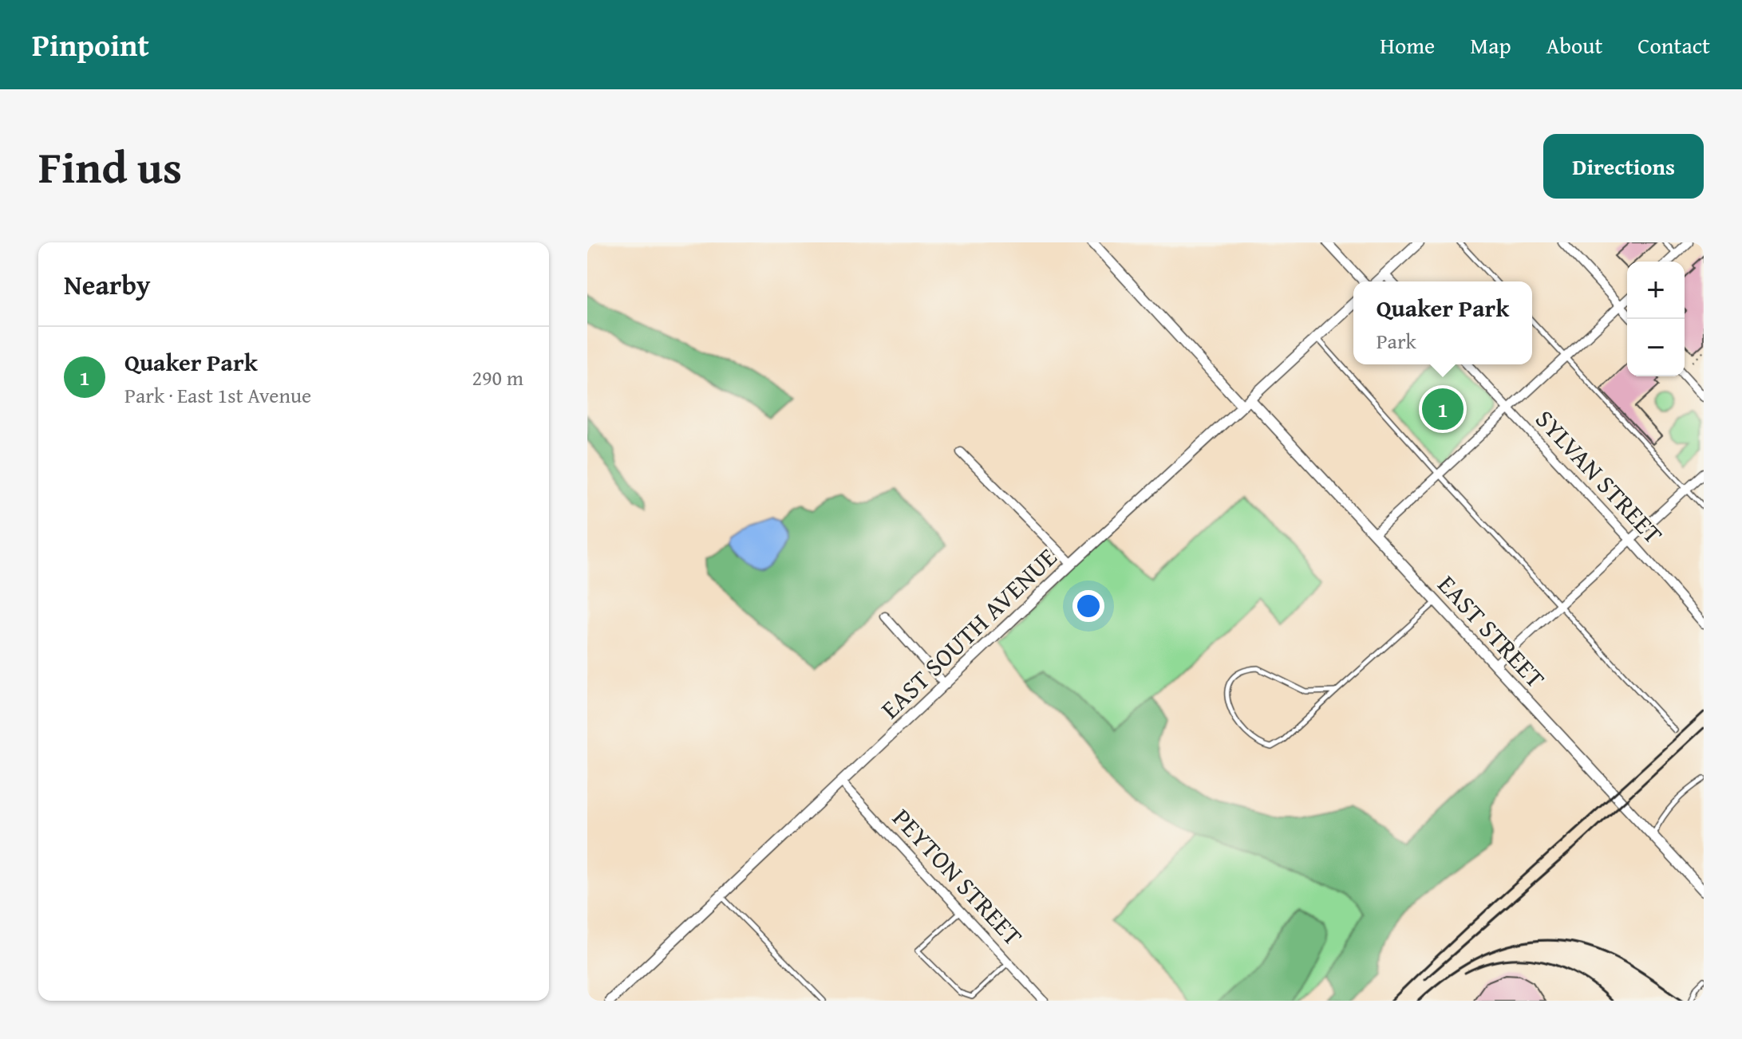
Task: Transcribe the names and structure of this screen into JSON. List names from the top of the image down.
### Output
{
  "streets": {
    "street": [
      "SYLVAN STREET",
      "EAST STREET",
      "EAST SOUTH AVENUE",
      "PEYTON STREET"
    ]
  },
  "crossings": [
    ["EAST STREET", "EAST SOUTH AVENUE"],
    ["EAST SOUTH AVENUE", "PEYTON STREET"]
  ],
  "page": {
    "header": "Pinpoint",
    "nav": [
      "Home",
      "Map",
      "About",
      "Contact"
    ],
    "title": "Find us",
    "buttons": "Directions",
    "heading": "Nearby",
    "map_buttons": ["+", "−"],
    "popup": ["Quaker Park", "Park"],
    "list": [
      {
        "mark": "1",
        "name": "Quaker Park",
        "note": "Park · East 1st Avenue",
        "value": "290 m"
      }
    ],
    "pins": "1"
  }
}
